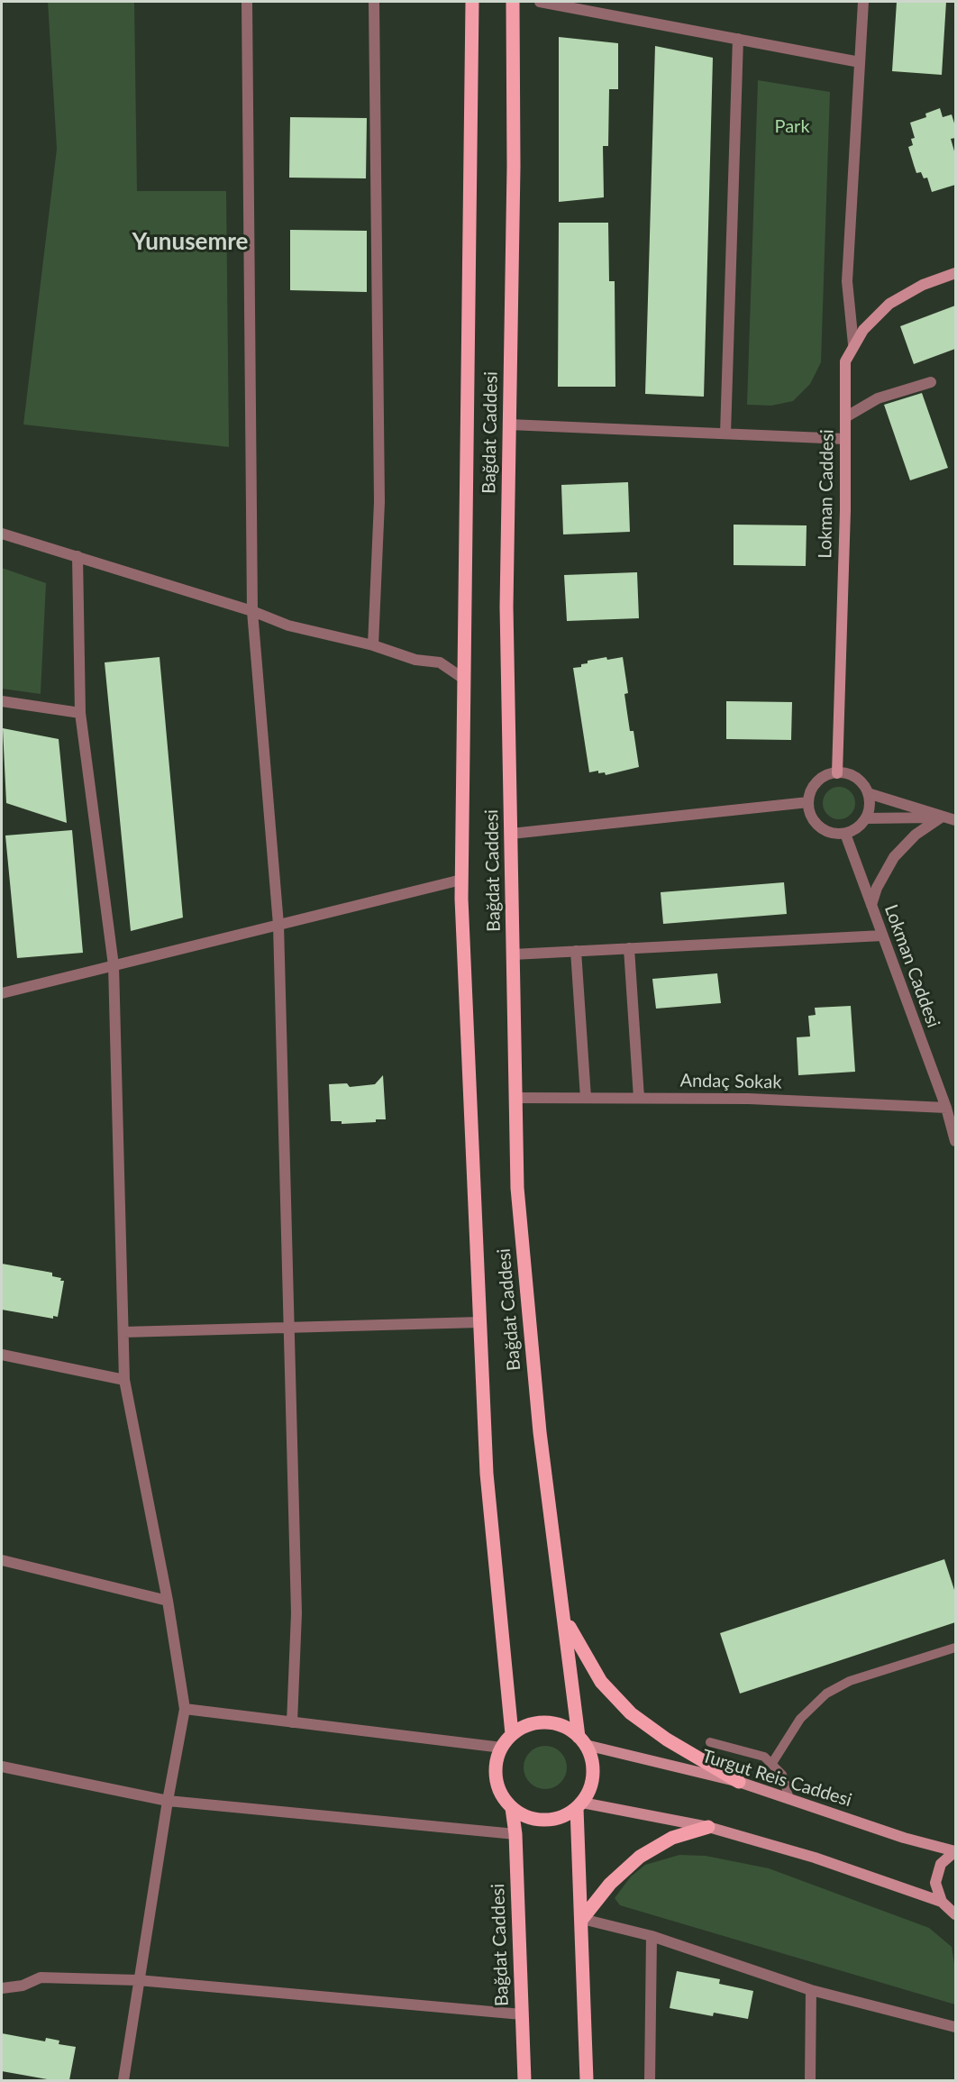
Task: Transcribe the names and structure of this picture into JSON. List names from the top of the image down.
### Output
{
  "streets": {
    "main road": ["Bağdat Caddesi"],
    "street": ["Lokman Caddesi", "Andaç Sokak", "Turgut Reis Caddesi"]
  },
  "crossings": [
    ["Bağdat Caddesi", "Andaç Sokak"],
    ["Bağdat Caddesi", "Turgut Reis Caddesi"],
    ["Lokman Caddesi", "Andaç Sokak"]
  ],
  "districts": ["Yunusemre"],
  "parks": ["Park"]
}
